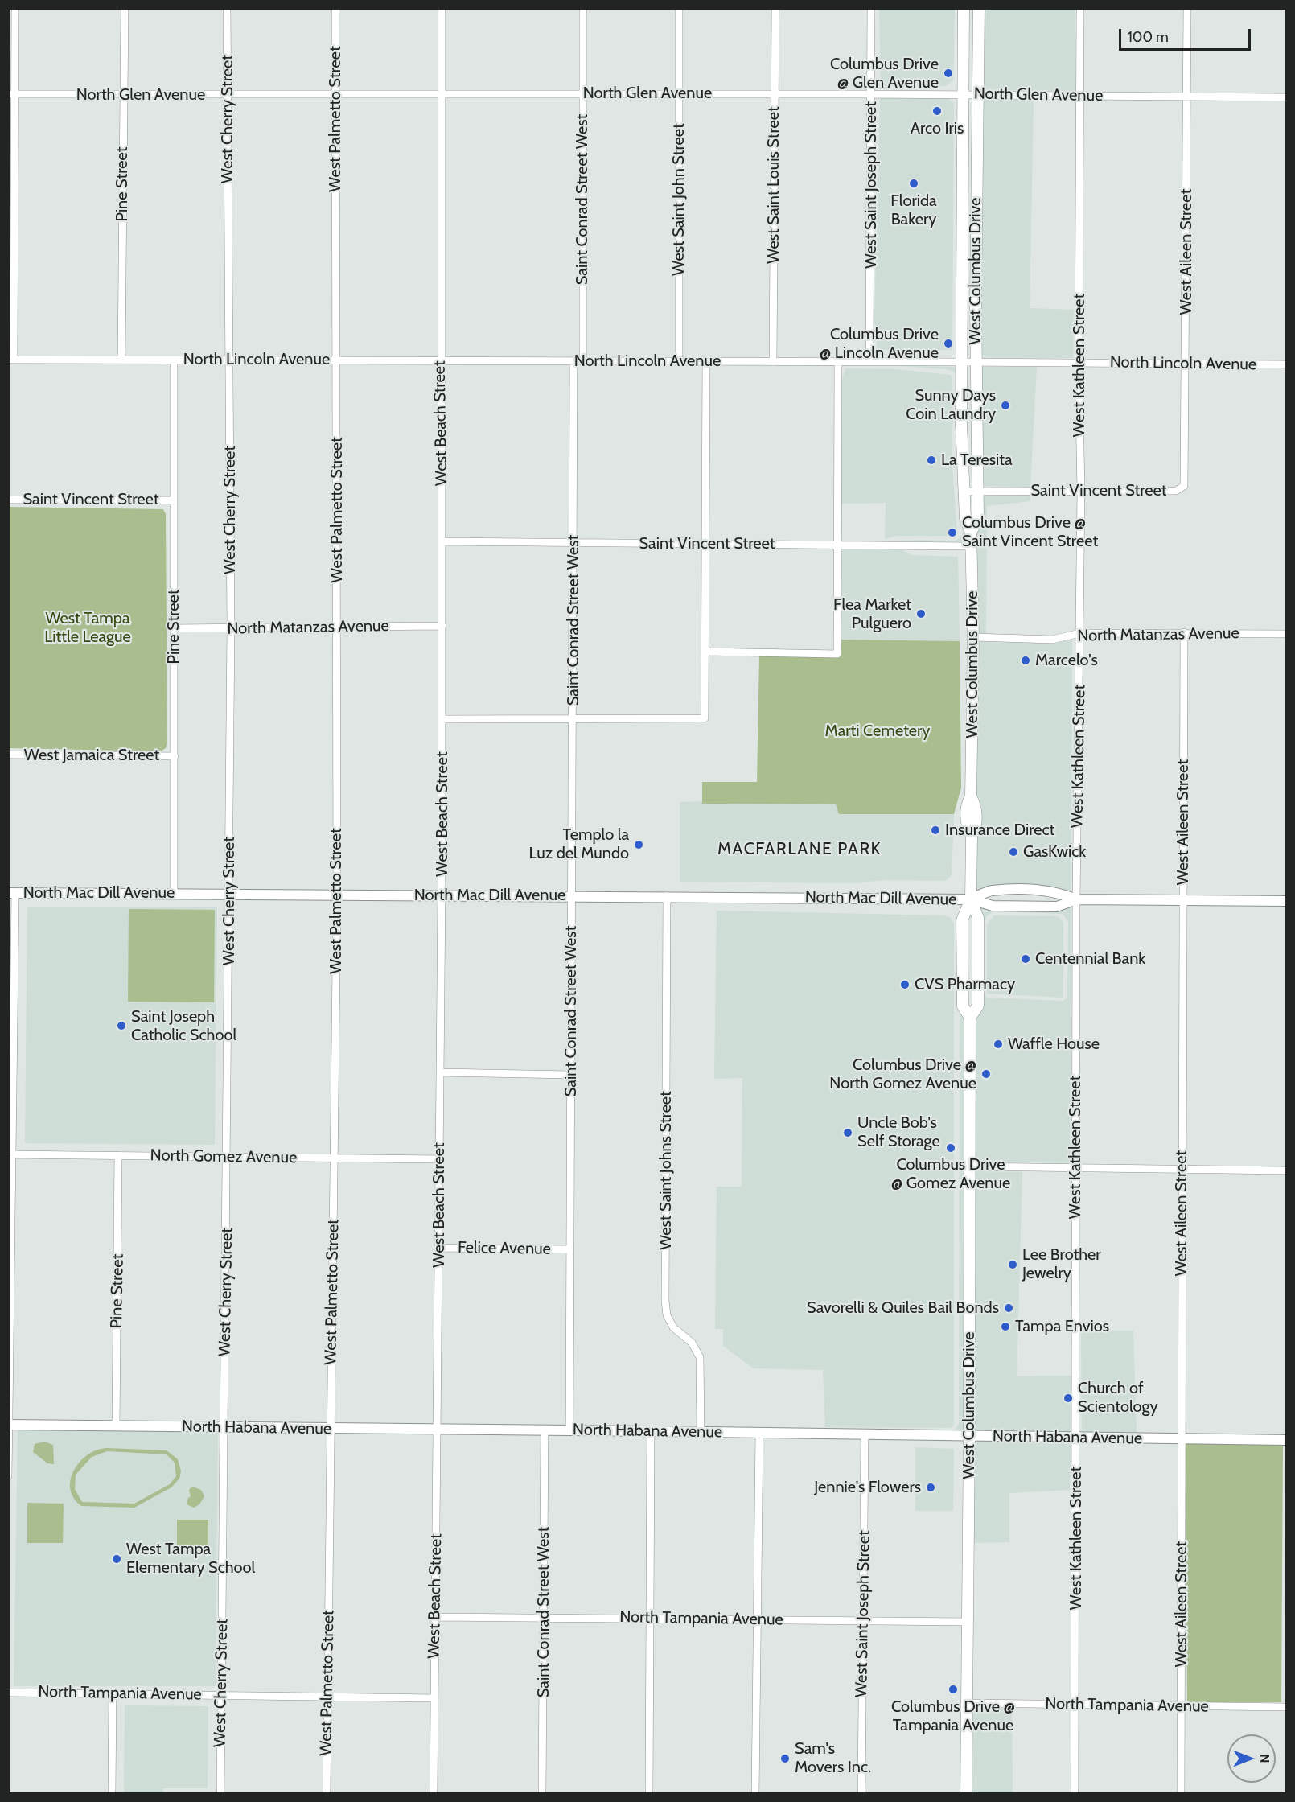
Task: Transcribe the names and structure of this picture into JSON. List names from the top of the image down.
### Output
{
  "streets": {
    "main road": ["West Columbus Drive"],
    "street": [
      "North Glen Avenue",
      "West Cherry Street",
      "West Palmetto Street",
      "Pine Street",
      "West Saint Louis Street",
      "West Saint Joseph Street",
      "Saint Conrad Street West",
      "West Saint John Street",
      "West Aileen Street",
      "North Lincoln Avenue",
      "West Kathleen Street",
      "West Beach Street",
      "Saint Vincent Street",
      "North Matanzas Avenue",
      "West Jamaica Street",
      "North Mac Dill Avenue",
      "North Gomez Avenue",
      "West Saint Johns Street",
      "Felice Avenue",
      "North Habana Avenue",
      "North Tampania Avenue"
    ]
  },
  "crossings": [
    ["North Glen Avenue", "West Cherry Street"],
    ["North Glen Avenue", "West Palmetto Street"],
    ["North Glen Avenue", "Pine Street"],
    ["North Glen Avenue", "West Saint Louis Street"],
    ["North Glen Avenue", "West Saint Joseph Street"],
    ["North Glen Avenue", "Saint Conrad Street West"],
    ["North Glen Avenue", "West Saint John Street"],
    ["North Glen Avenue", "West Aileen Street"],
    ["North Glen Avenue", "West Columbus Drive"],
    ["North Glen Avenue", "West Kathleen Street"],
    ["North Glen Avenue", "West Beach Street"],
    ["West Cherry Street", "North Lincoln Avenue"],
    ["West Cherry Street", "North Matanzas Avenue"],
    ["West Cherry Street", "North Mac Dill Avenue"],
    ["West Cherry Street", "North Gomez Avenue"],
    ["West Cherry Street", "North Habana Avenue"],
    ["West Cherry Street", "North Tampania Avenue"],
    ["West Palmetto Street", "North Lincoln Avenue"],
    ["West Palmetto Street", "North Matanzas Avenue"],
    ["West Palmetto Street", "North Mac Dill Avenue"],
    ["West Palmetto Street", "North Gomez Avenue"],
    ["West Palmetto Street", "North Habana Avenue"],
    ["West Palmetto Street", "North Tampania Avenue"],
    ["Pine Street", "North Lincoln Avenue"],
    ["Pine Street", "Saint Vincent Street"],
    ["Pine Street", "North Matanzas Avenue"],
    ["Pine Street", "West Jamaica Street"],
    ["Pine Street", "North Mac Dill Avenue"],
    ["Pine Street", "North Gomez Avenue"],
    ["Pine Street", "North Habana Avenue"],
    ["West Saint Louis Street", "North Lincoln Avenue"],
    ["West Saint Joseph Street", "North Lincoln Avenue"],
    ["West Saint Joseph Street", "North Habana Avenue"],
    ["West Saint Joseph Street", "North Tampania Avenue"],
    ["Saint Conrad Street West", "North Lincoln Avenue"],
    ["Saint Conrad Street West", "Saint Vincent Street"],
    ["Saint Conrad Street West", "North Mac Dill Avenue"],
    ["Saint Conrad Street West", "Felice Avenue"],
    ["Saint Conrad Street West", "North Habana Avenue"],
    ["Saint Conrad Street West", "North Tampania Avenue"],
    ["West Saint John Street", "North Lincoln Avenue"],
    ["West Aileen Street", "North Lincoln Avenue"],
    ["West Aileen Street", "Saint Vincent Street"],
    ["West Aileen Street", "North Matanzas Avenue"],
    ["West Aileen Street", "North Mac Dill Avenue"],
    ["West Aileen Street", "North Habana Avenue"],
    ["West Aileen Street", "North Tampania Avenue"],
    ["West Columbus Drive", "North Lincoln Avenue"],
    ["West Columbus Drive", "Saint Vincent Street"],
    ["West Columbus Drive", "North Matanzas Avenue"],
    ["West Columbus Drive", "North Mac Dill Avenue"],
    ["West Columbus Drive", "North Habana Avenue"],
    ["West Columbus Drive", "North Tampania Avenue"],
    ["North Lincoln Avenue", "West Kathleen Street"],
    ["North Lincoln Avenue", "West Beach Street"],
    ["West Kathleen Street", "Saint Vincent Street"],
    ["West Kathleen Street", "North Matanzas Avenue"],
    ["West Kathleen Street", "North Mac Dill Avenue"],
    ["West Kathleen Street", "North Habana Avenue"],
    ["West Kathleen Street", "North Tampania Avenue"],
    ["West Beach Street", "Saint Vincent Street"],
    ["West Beach Street", "North Matanzas Avenue"],
    ["West Beach Street", "North Mac Dill Avenue"],
    ["West Beach Street", "North Gomez Avenue"],
    ["West Beach Street", "Felice Avenue"],
    ["West Beach Street", "North Habana Avenue"],
    ["West Beach Street", "North Tampania Avenue"],
    ["North Mac Dill Avenue", "West Saint Johns Street"],
    ["West Saint Johns Street", "North Habana Avenue"]
  ],
  "districts": ["MACFARLANE PARK"],
  "parks": ["West Tampa Little League", "Marti Cemetery"],
  "places": [
    "Columbus Drive @ Glen Avenue",
    "Arco Iris",
    "Florida Bakery",
    "Columbus Drive @ Lincoln Avenue",
    "Sunny Days Coin Laundry",
    "La Teresita",
    "Columbus Drive @ Saint Vincent Street",
    "Flea Market Pulguero",
    "Marcelo's",
    "Insurance Direct",
    "Templo la Luz del Mundo",
    "GasKwick",
    "Centennial Bank",
    "CVS Pharmacy",
    "Saint Joseph Catholic School",
    "Waffle House",
    "Columbus Drive @ North Gomez Avenue",
    "Uncle Bob's Self Storage",
    "Columbus Drive @ Gomez Avenue",
    "Lee Brother Jewelry",
    "Savorelli & Quiles Bail Bonds",
    "Tampa Envios",
    "Church of Scientology",
    "Jennie's Flowers",
    "West Tampa Elementary School",
    "Columbus Drive @ Tampania Avenue",
    "Sam's Movers Inc."
  ],
  "scale_bar": "100 m",
  "north": "right"
}
